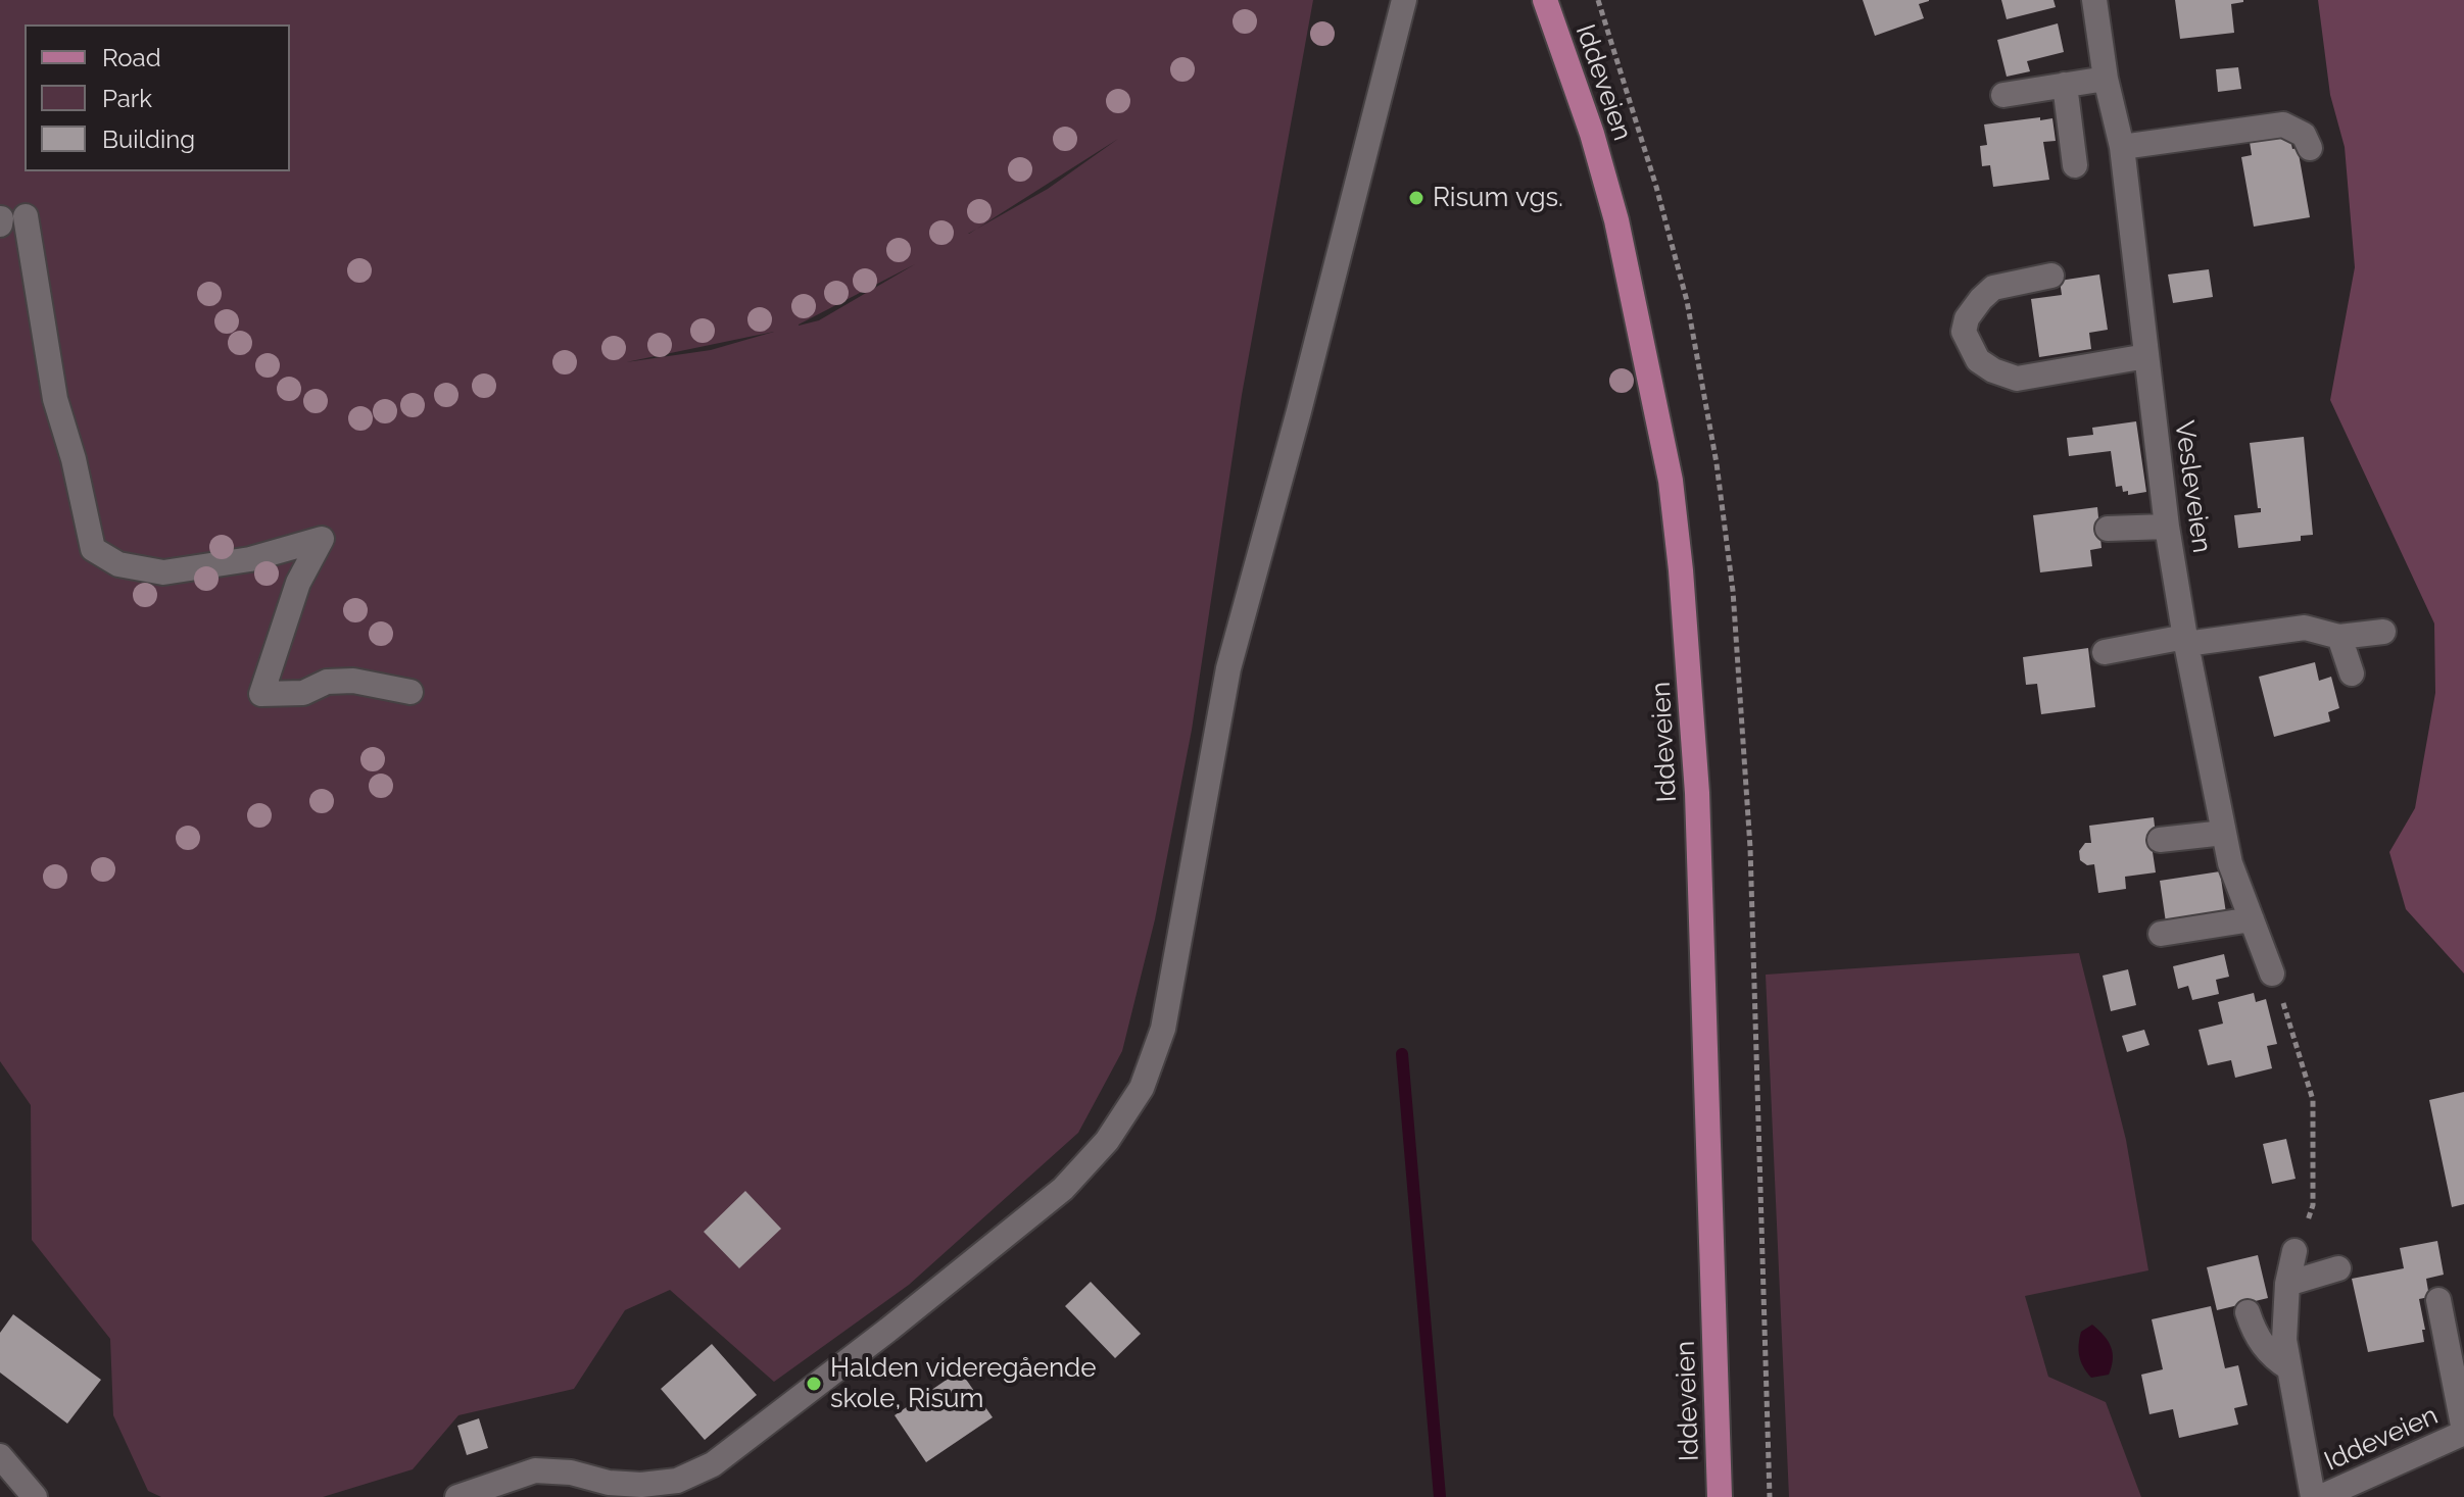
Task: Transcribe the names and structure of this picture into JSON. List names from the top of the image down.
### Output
{
  "streets": {
    "main road": ["Iddeveien"],
    "street": ["Vesleveien"]
  },
  "places": ["Risum vgs.", "Halden videregående skole, Risum"],
  "legend": ["Road", "Park", "Building"]
}
